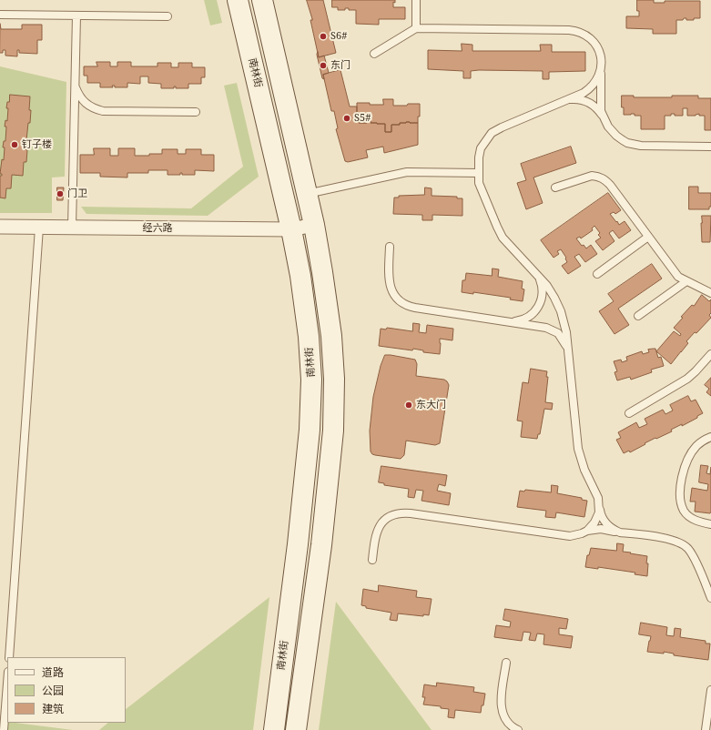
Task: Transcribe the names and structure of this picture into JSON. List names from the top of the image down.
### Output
{
  "streets": {
    "main road": ["南林街"],
    "street": ["经六路"]
  },
  "crossings": [
    ["南林街", "经六路"]
  ],
  "places": [
    "S6#",
    "东门",
    "S5#",
    "钉子楼",
    "门卫",
    "东大门"
  ],
  "legend": ["道路", "公园", "建筑"]
}
